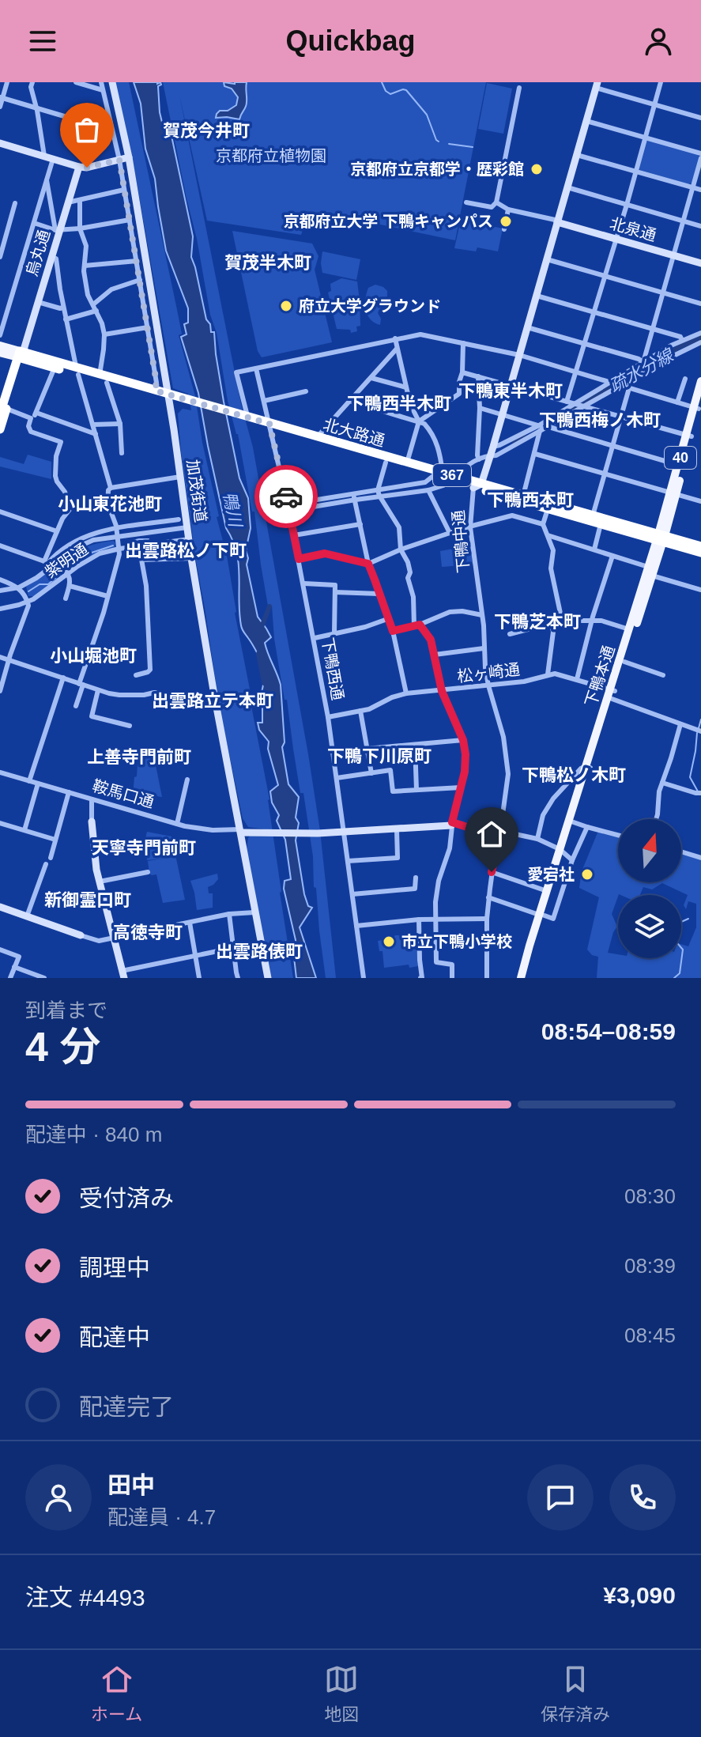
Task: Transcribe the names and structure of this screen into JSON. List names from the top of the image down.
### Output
{
  "streets": {
    "highway": ["烏丸通", "北大路通", "367"],
    "main road": ["40", "下鴨本通"],
    "street": [
      "北泉通",
      "加茂街道",
      "下鴨中通",
      "紫明通",
      "下鴨西通",
      "松ヶ崎通",
      "鞍馬口通"
    ]
  },
  "crossings": [
    ["北泉通", "下鴨中通"],
    ["烏丸通", "北大路通"],
    ["北大路通", "加茂街道"],
    ["北大路通", "下鴨中通"],
    ["北大路通", "下鴨西通"],
    ["北大路通", "下鴨本通"],
    ["加茂街道", "紫明通"],
    ["加茂街道", "鞍馬口通"],
    ["下鴨中通", "松ヶ崎通"],
    ["下鴨西通", "松ヶ崎通"],
    ["下鴨西通", "鞍馬口通"],
    ["松ヶ崎通", "下鴨本通"]
  ],
  "districts": [
    "賀茂今井町",
    "賀茂半木町",
    "下鴨東半木町",
    "下鴨西半木町",
    "下鴨西梅ノ木町",
    "下鴨西本町",
    "小山東花池町",
    "出雲路松ノ下町",
    "下鴨芝本町",
    "小山堀池町",
    "出雲路立テ本町",
    "下鴨下川原町",
    "上善寺門前町",
    "下鴨松ノ木町",
    "天寧寺門前町",
    "新御霊口町",
    "高徳寺町",
    "出雲路俵町"
  ],
  "water": ["疏水分線", "鴨川"],
  "parks": ["京都府立植物園"],
  "places": [
    "京都府立京都学・歴彩館",
    "京都府立大学 下鴨キャンパス",
    "府立大学グラウンド",
    "愛宕社",
    "市立下鴨小学校"
  ],
  "north": "top",
  "page": {
    "header": "Quickbag",
    "heading": ["4 分", "到着まで", "08:54–08:59"],
    "panel": [
      "田中",
      "配達員 · 4.7",
      "注文 #4493",
      "¥3,090"
    ],
    "bar": "配達中 · 840 m",
    "list": [
      ["受付済み", "08:30"],
      ["調理中", "08:39"],
      ["配達中", "08:45"],
      "配達完了"
    ],
    "tabs": ["ホーム", "地図", "保存済み"]
  }
}
